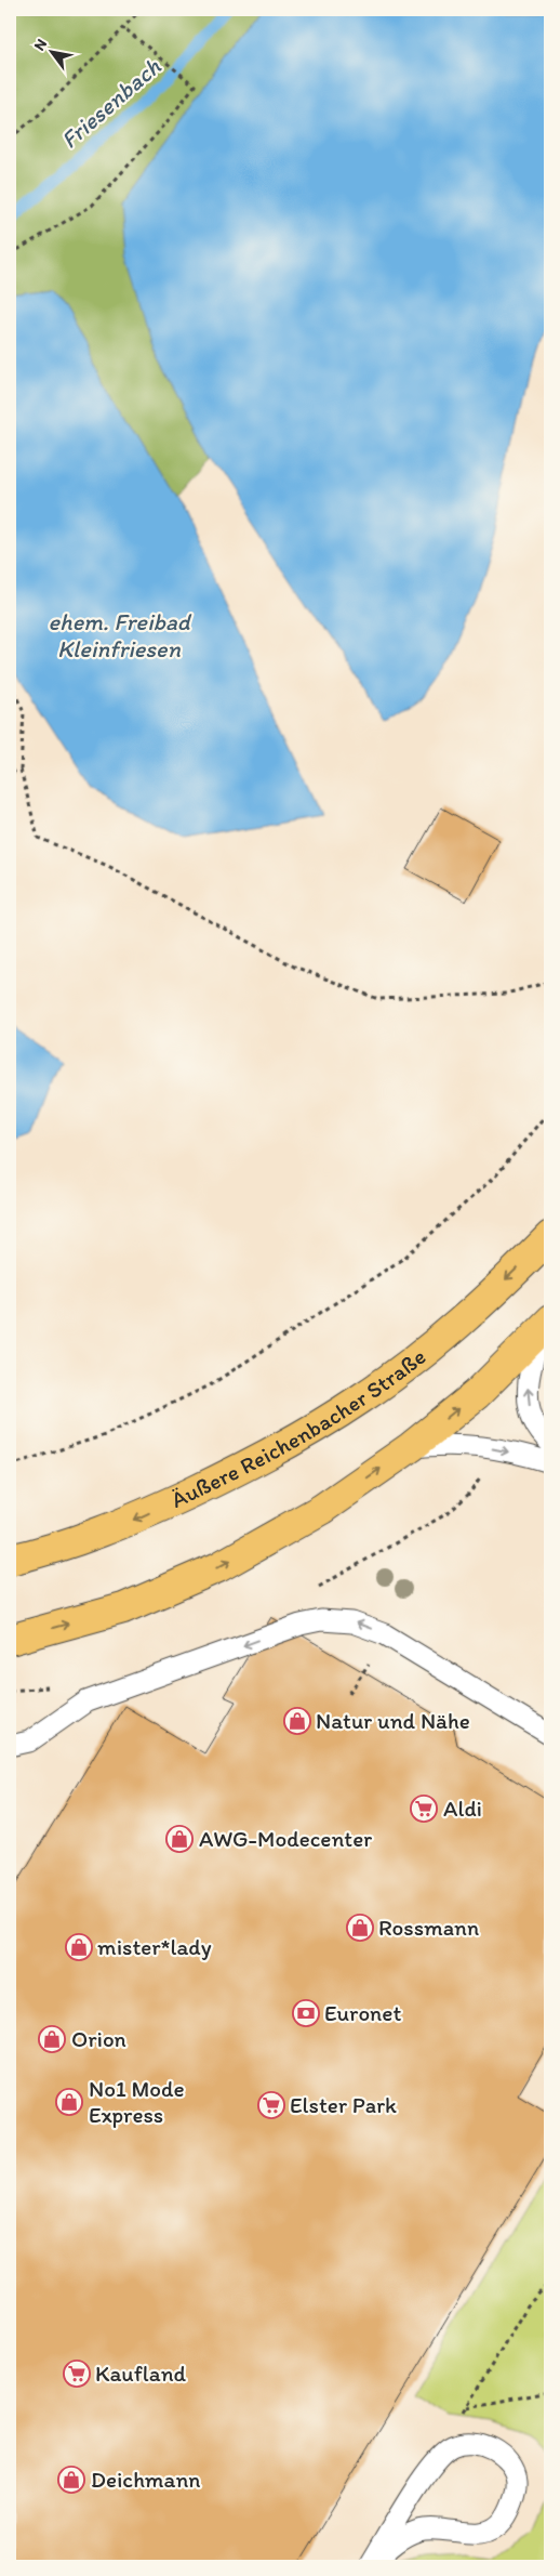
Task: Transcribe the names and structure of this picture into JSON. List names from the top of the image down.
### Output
{
  "streets": {
    "main road": ["Äußere Reichenbacher Straße"]
  },
  "water": ["Friesenbach", "ehem. Freibad Kleinfriesen"],
  "places": {
    "shop": [
      "Natur und Nähe",
      "AWG-Modecenter",
      "Rossmann",
      "mister*lady",
      "Orion",
      "No1 Mode Express",
      "Deichmann"
    ],
    "supermarket": ["Aldi", "Elster Park", "Kaufland"],
    "bank": ["Euronet"]
  },
  "north": "top left"
}
